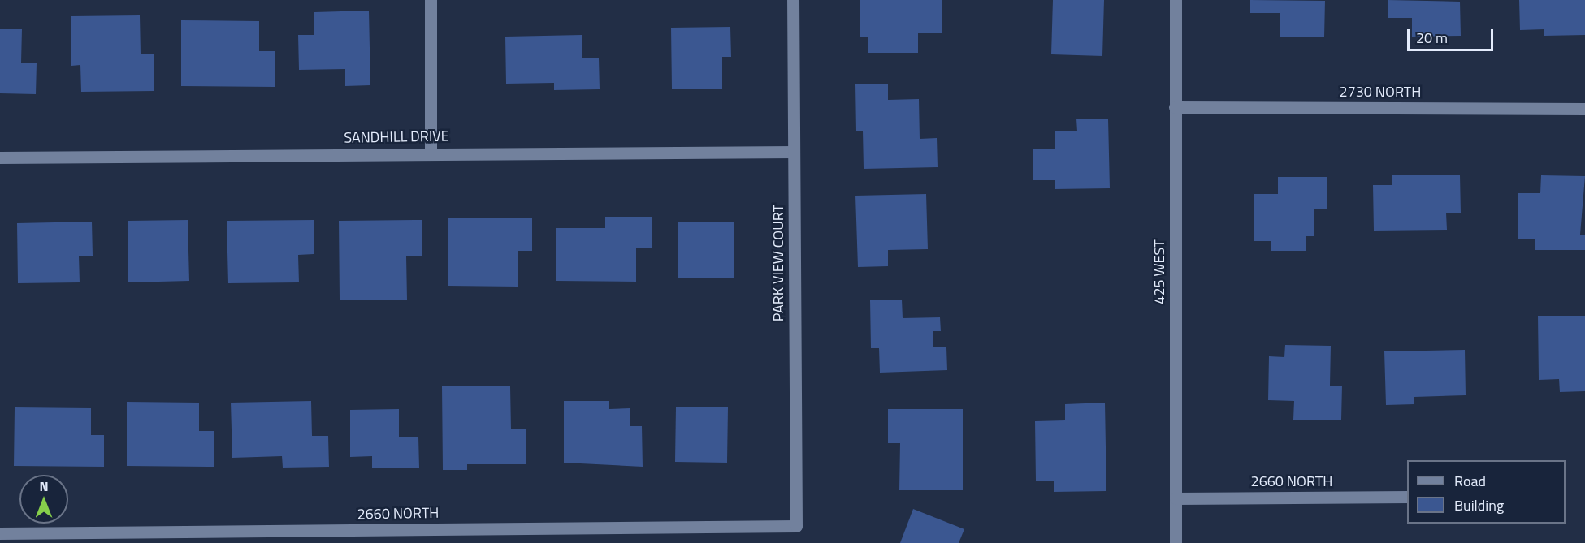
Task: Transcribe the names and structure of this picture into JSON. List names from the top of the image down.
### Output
{
  "streets": {
    "street": [
      "2730 NORTH",
      "SANDHILL DRIVE",
      "PARK VIEW COURT",
      "425 WEST",
      "2660 NORTH"
    ]
  },
  "crossings": [
    ["2730 NORTH", "425 WEST"],
    ["SANDHILL DRIVE", "PARK VIEW COURT"],
    ["PARK VIEW COURT", "2660 NORTH"],
    ["425 WEST", "2660 NORTH"]
  ],
  "legend": ["Road", "Building"],
  "scale_bar": "20 m",
  "north": "top"
}
